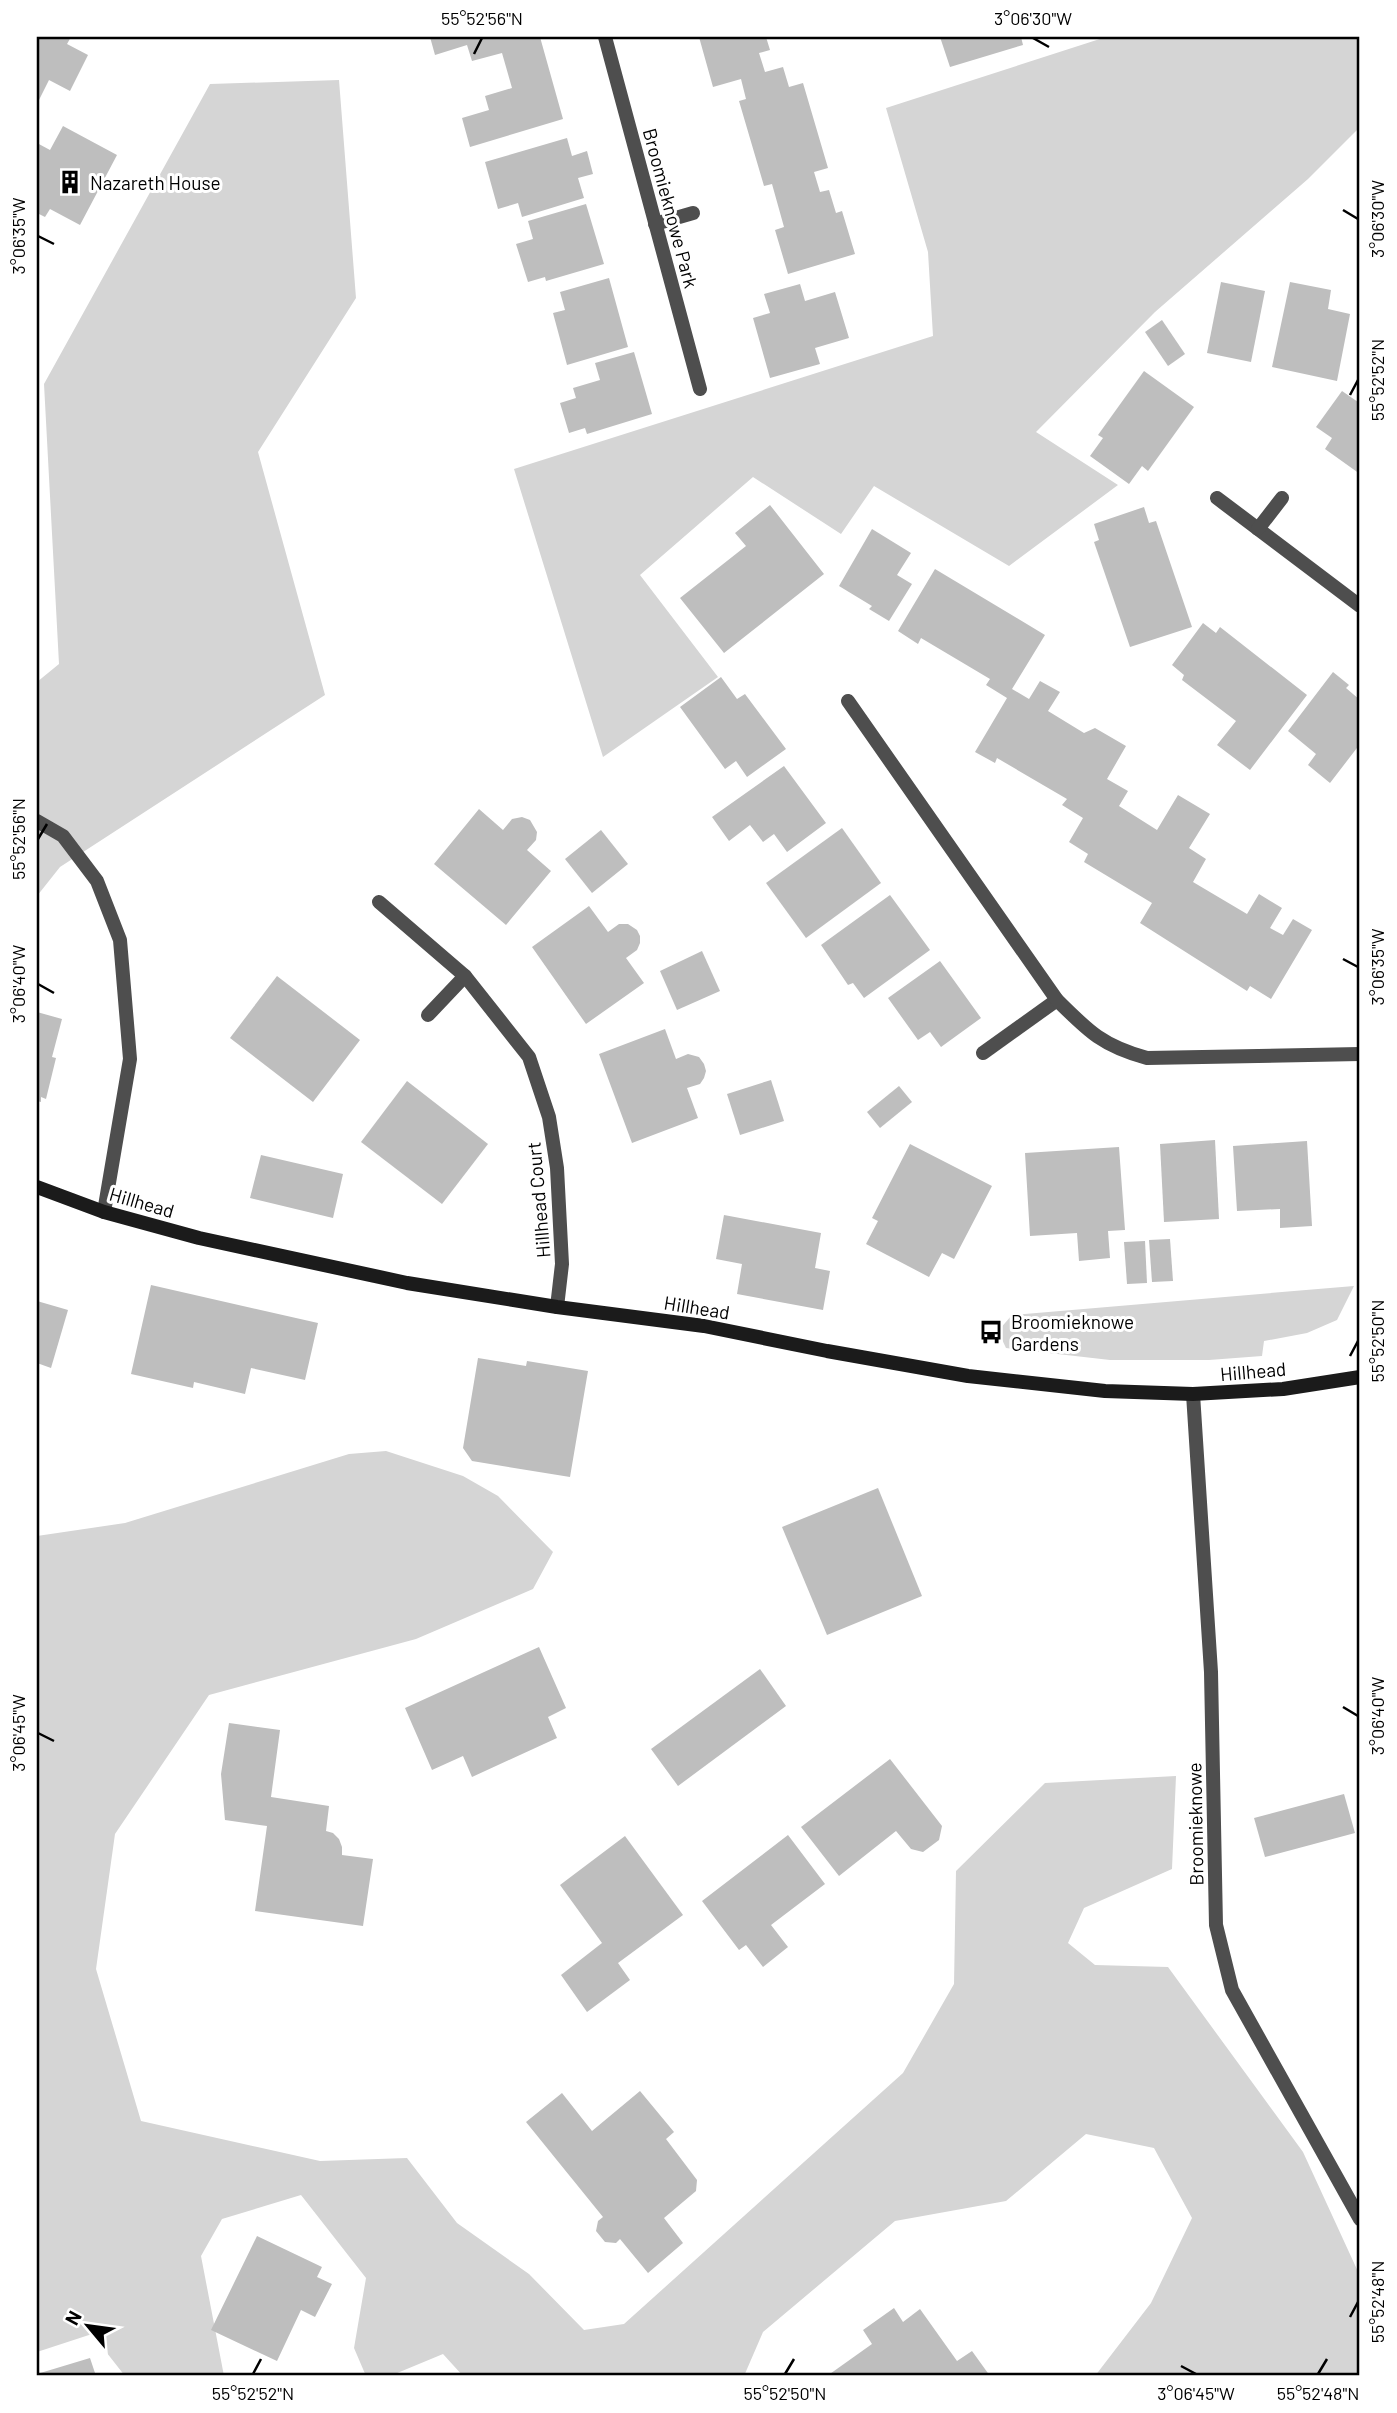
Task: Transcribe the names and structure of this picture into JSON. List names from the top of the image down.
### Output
{
  "streets": {
    "main road": ["Hillhead"],
    "street": ["Broomieknowe Park", "Hillhead Court", "Broomieknowe"]
  },
  "crossings": [
    ["Hillhead Court", "Hillhead"],
    ["Hillhead", "Broomieknowe"]
  ],
  "places": {
    "building": ["Nazareth House"],
    "bus stop": ["Broomieknowe Gardens"]
  },
  "north": "top left",
  "coordinates": [
    "55°52'56\"N",
    "3°06'30\"W",
    "3°06'35\"W",
    "55°52'52\"N",
    "3°06'40\"W",
    "55°52'50\"N",
    "3°06'45\"W",
    "55°52'48\"N"
  ]
}
